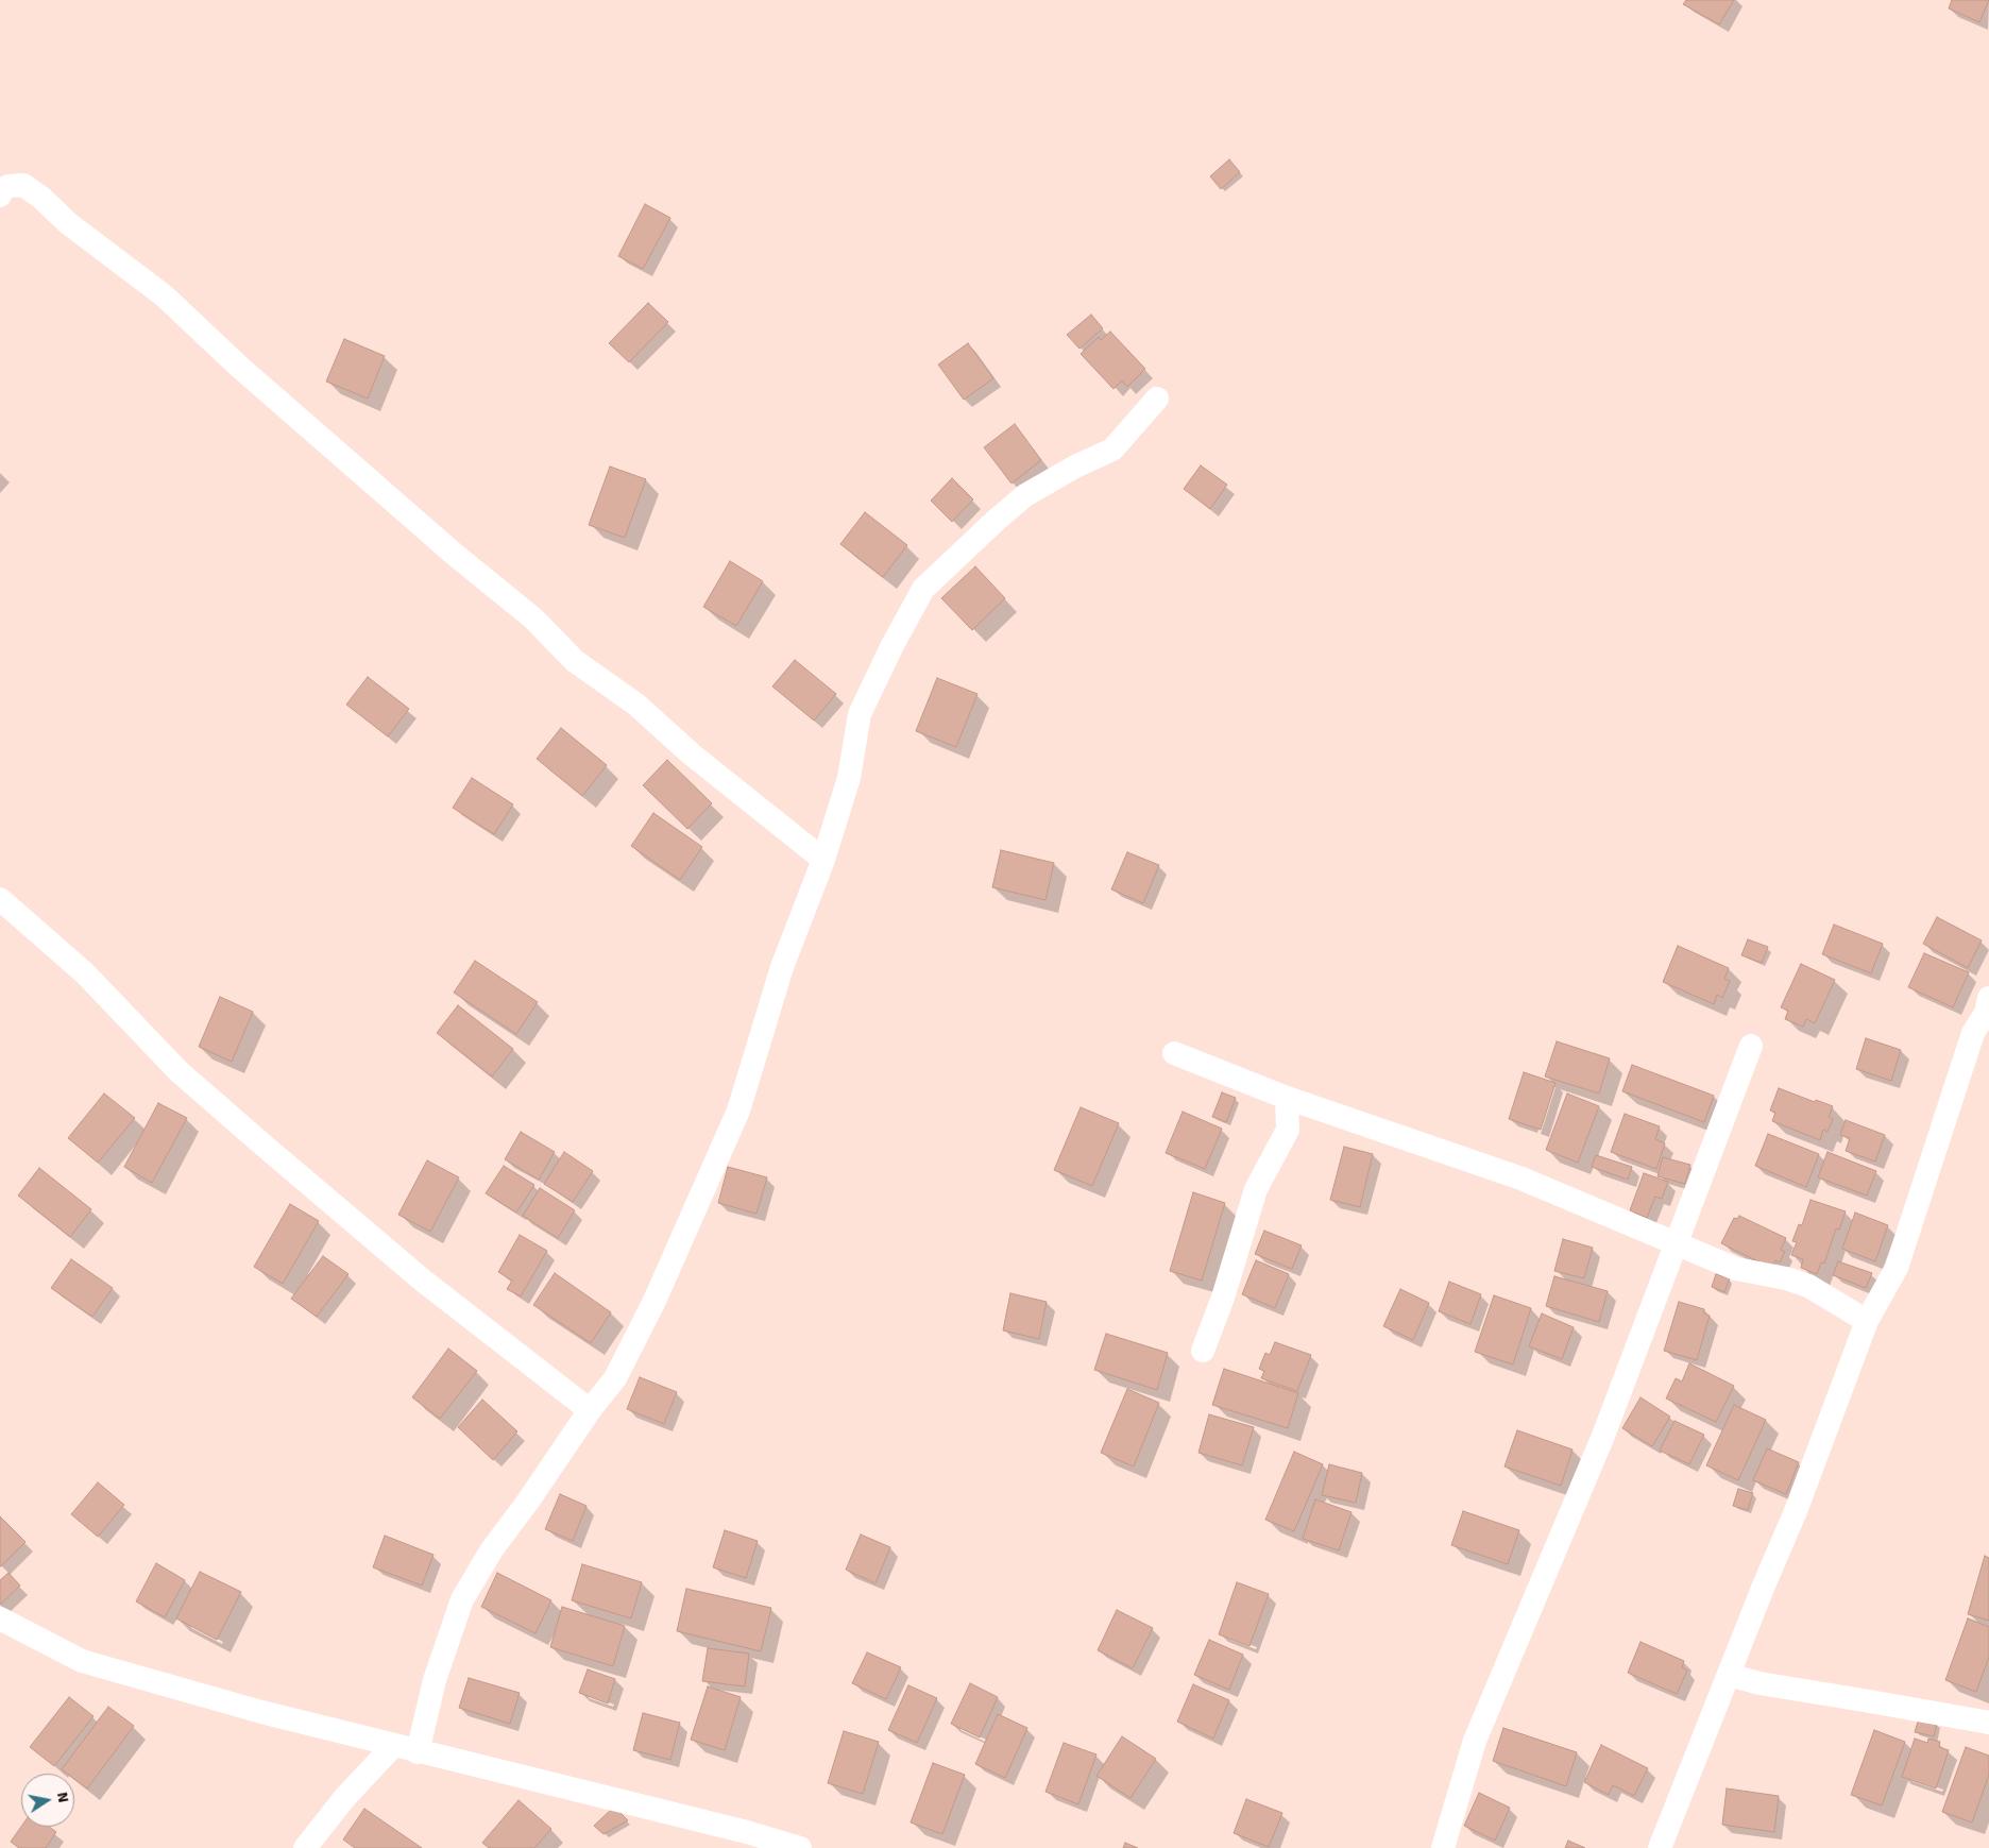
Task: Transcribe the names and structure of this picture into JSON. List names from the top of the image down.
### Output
{
  "north": "right"
}
